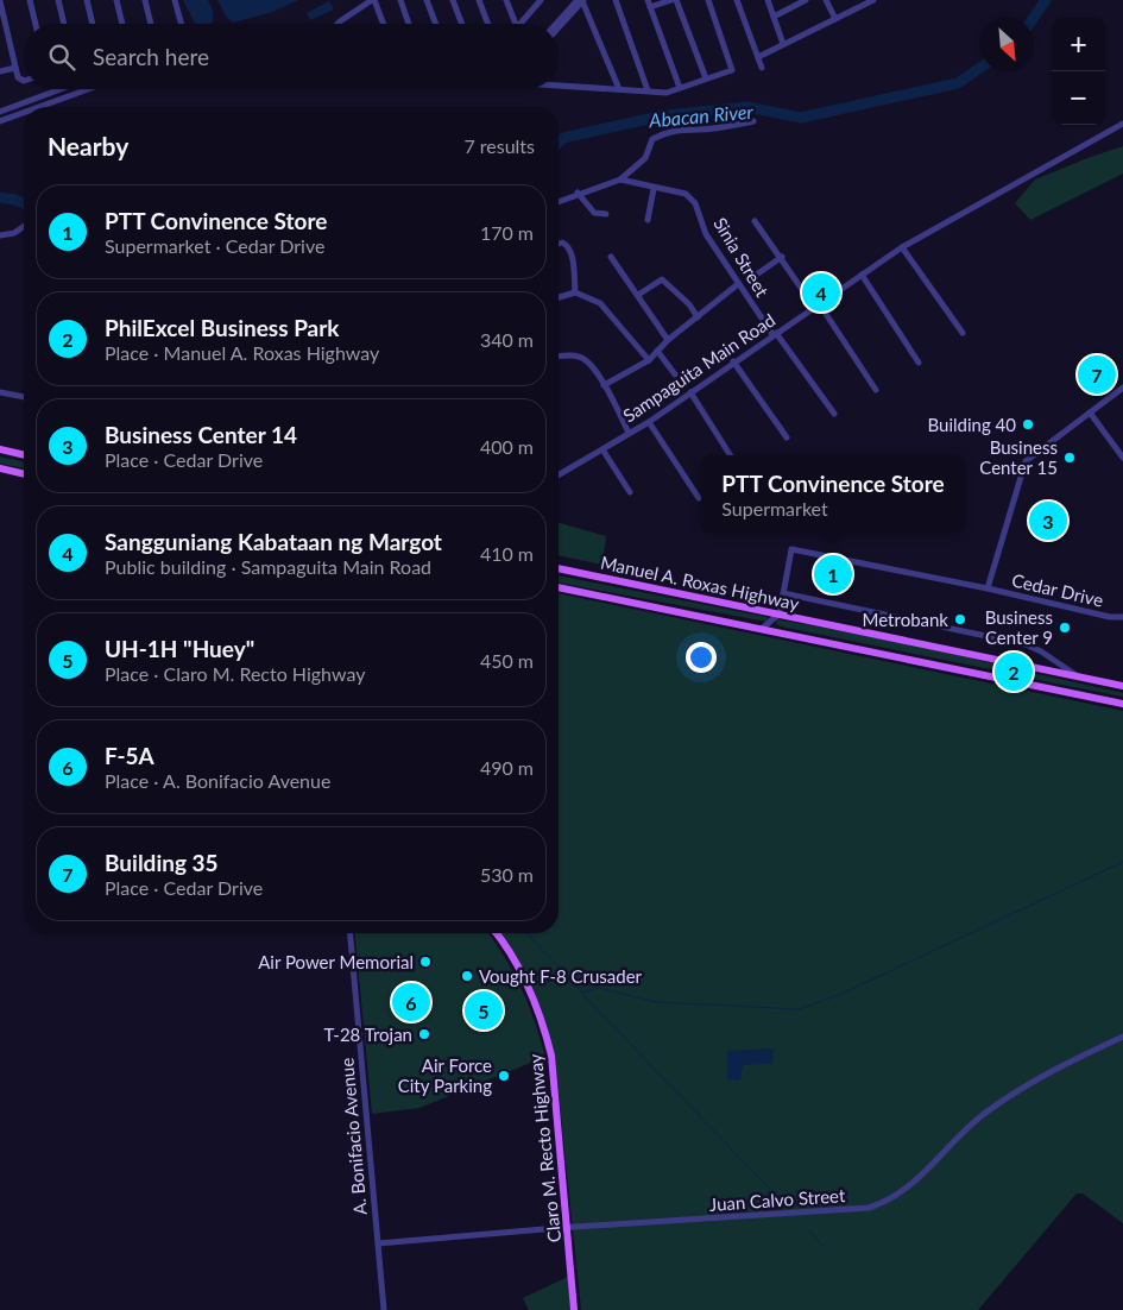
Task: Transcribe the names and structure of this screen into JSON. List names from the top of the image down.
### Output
{
  "streets": {
    "main road": ["Manuel A. Roxas Highway", "Claro M. Recto Highway"],
    "street": [
      "Sinia Street",
      "Sampaguita Main Road",
      "Cedar Drive",
      "A. Bonifacio Avenue",
      "Juan Calvo Street"
    ]
  },
  "crossings": [
    ["Sinia Street", "Sampaguita Main Road"],
    ["A. Bonifacio Avenue", "Juan Calvo Street"],
    ["Claro M. Recto Highway", "Juan Calvo Street"]
  ],
  "water": ["Abacan River"],
  "places": [
    "Building 40",
    "Business Center 15",
    "Metrobank",
    "Business Center 9",
    "Air Power Memorial",
    "Vought F-8 Crusader",
    "T-28 Trojan",
    "Air Force City Parking"
  ],
  "north": "bottom right",
  "page": {
    "map_buttons": ["+", "−"],
    "search": "Search here",
    "heading": ["Nearby", "7 results"],
    "list": [
      {
        "mark": "1",
        "name": "PTT Convinence Store",
        "note": "Supermarket · Cedar Drive",
        "value": "170 m"
      },
      {
        "mark": "2",
        "name": "PhilExcel Business Park",
        "note": "Place · Manuel A. Roxas Highway",
        "value": "340 m"
      },
      {
        "mark": "3",
        "name": "Business Center 14",
        "note": "Place · Cedar Drive",
        "value": "400 m"
      },
      {
        "mark": "4",
        "name": "Sangguniang Kabataan ng Margot",
        "note": "Public building · Sampaguita Main Road",
        "value": "410 m"
      },
      {
        "mark": "5",
        "name": "UH-1H \"Huey\"",
        "note": "Place · Claro M. Recto Highway",
        "value": "450 m"
      },
      {
        "mark": "6",
        "name": "F-5A",
        "note": "Place · A. Bonifacio Avenue",
        "value": "490 m"
      },
      {
        "mark": "7",
        "name": "Building 35",
        "note": "Place · Cedar Drive",
        "value": "530 m"
      }
    ],
    "pins": [
      "4",
      "7",
      "3",
      "1",
      "2",
      "6",
      "5"
    ],
    "popup": ["PTT Convinence Store", "Supermarket"]
  }
}
